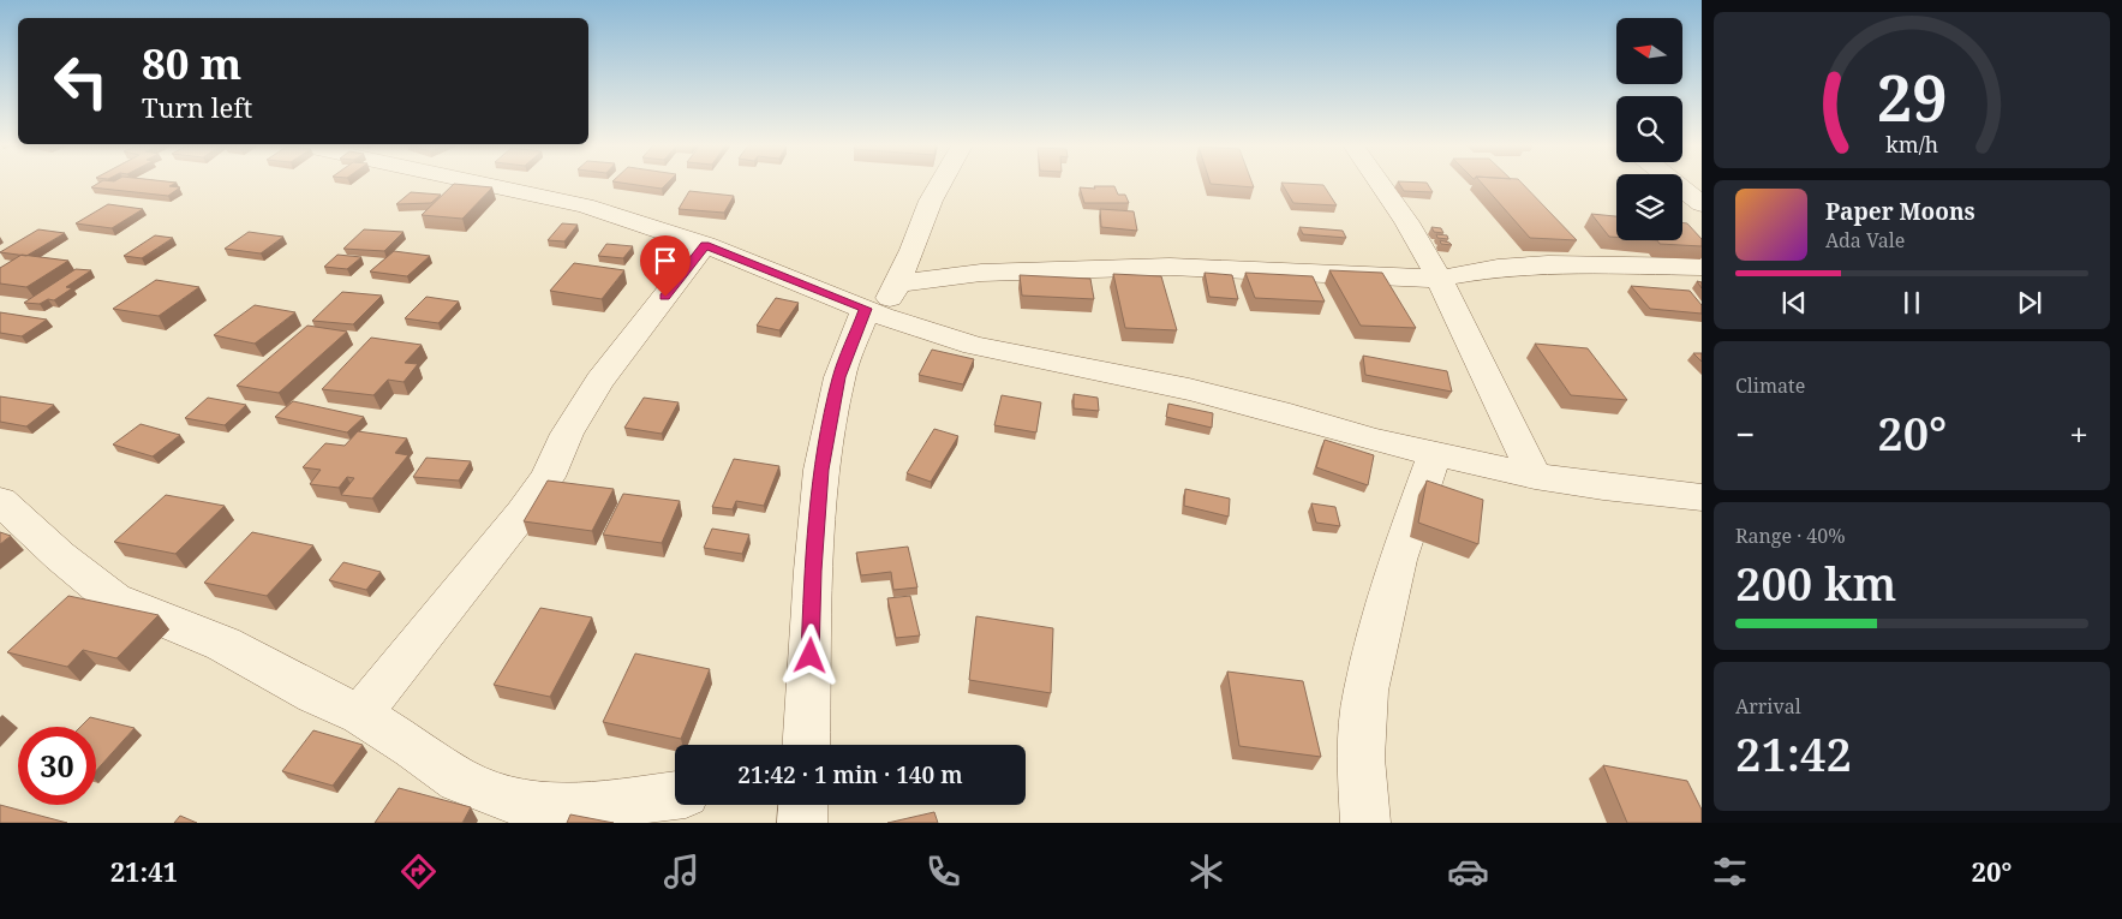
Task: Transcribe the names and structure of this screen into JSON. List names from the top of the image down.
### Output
{
  "north": "left",
  "page": {
    "turn": ["80 m", "Turn left"],
    "song": ["Paper Moons", "Ada Vale"],
    "tile": [
      "Climate",
      ["Range · 40%", "200 km"],
      ["Arrival", "21:42"]
    ],
    "heat": ["−", "20°", "+"],
    "limit": "30",
    "trip": "21:42 · 1 min · 140 m",
    "tabs": ["21:41", "20°"],
    "gauge": ["29", "km/h"]
  }
}
